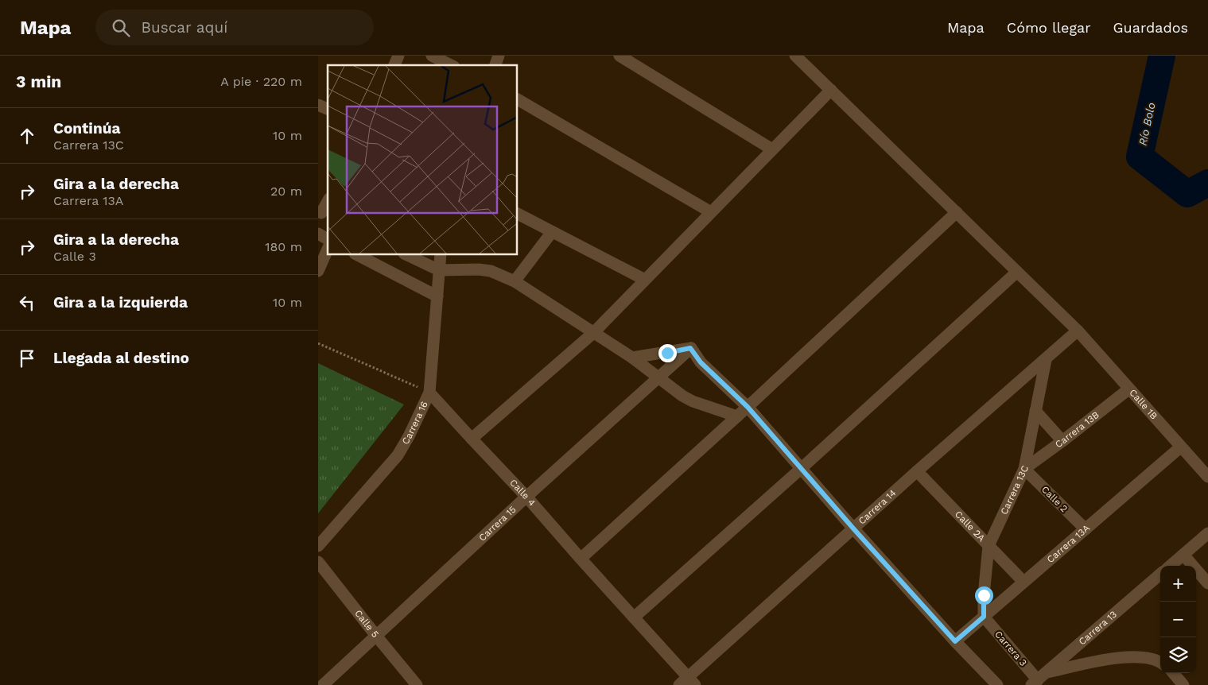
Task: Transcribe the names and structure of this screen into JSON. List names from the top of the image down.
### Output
{
  "streets": {
    "street": [
      "Calle 1B",
      "Carrera 16",
      "Carrera 13B",
      "Carrera 13C",
      "Calle 4",
      "Calle 2",
      "Carrera 14",
      "Carrera 15",
      "Calle 2A",
      "Carrera 13A",
      "Calle 5",
      "Carrera 13",
      "Carrera 3"
    ]
  },
  "crossings": [
    ["Calle 1B", "Carrera 13B"],
    ["Calle 1B", "Carrera 14"],
    ["Calle 1B", "Carrera 13A"],
    ["Carrera 16", "Calle 4"],
    ["Carrera 13B", "Carrera 13C"],
    ["Carrera 13B", "Calle 2"],
    ["Carrera 13C", "Calle 2"],
    ["Carrera 13C", "Carrera 14"],
    ["Carrera 13C", "Calle 2A"],
    ["Carrera 13C", "Carrera 13A"],
    ["Carrera 13C", "Carrera 3"],
    ["Calle 4", "Carrera 14"],
    ["Calle 4", "Carrera 15"],
    ["Calle 2", "Carrera 13A"],
    ["Carrera 14", "Calle 2A"],
    ["Carrera 15", "Calle 5"],
    ["Calle 2A", "Carrera 13A"],
    ["Carrera 13A", "Carrera 3"],
    ["Carrera 13", "Carrera 3"]
  ],
  "water": ["Río Bolo"],
  "page": {
    "header": "Mapa",
    "search": "Buscar aquí",
    "nav": ["Mapa", "Cómo llegar", "Guardados"],
    "heading": ["3 min", "A pie · 220 m"],
    "list": [
      ["Continúa", "Carrera 13C", "10 m"],
      ["Gira a la derecha", "Carrera 13A", "20 m"],
      ["Gira a la derecha", "Calle 3", "180 m"],
      ["Gira a la izquierda", "10 m"],
      "Llegada al destino"
    ],
    "map_buttons": ["+", "−"]
  }
}
